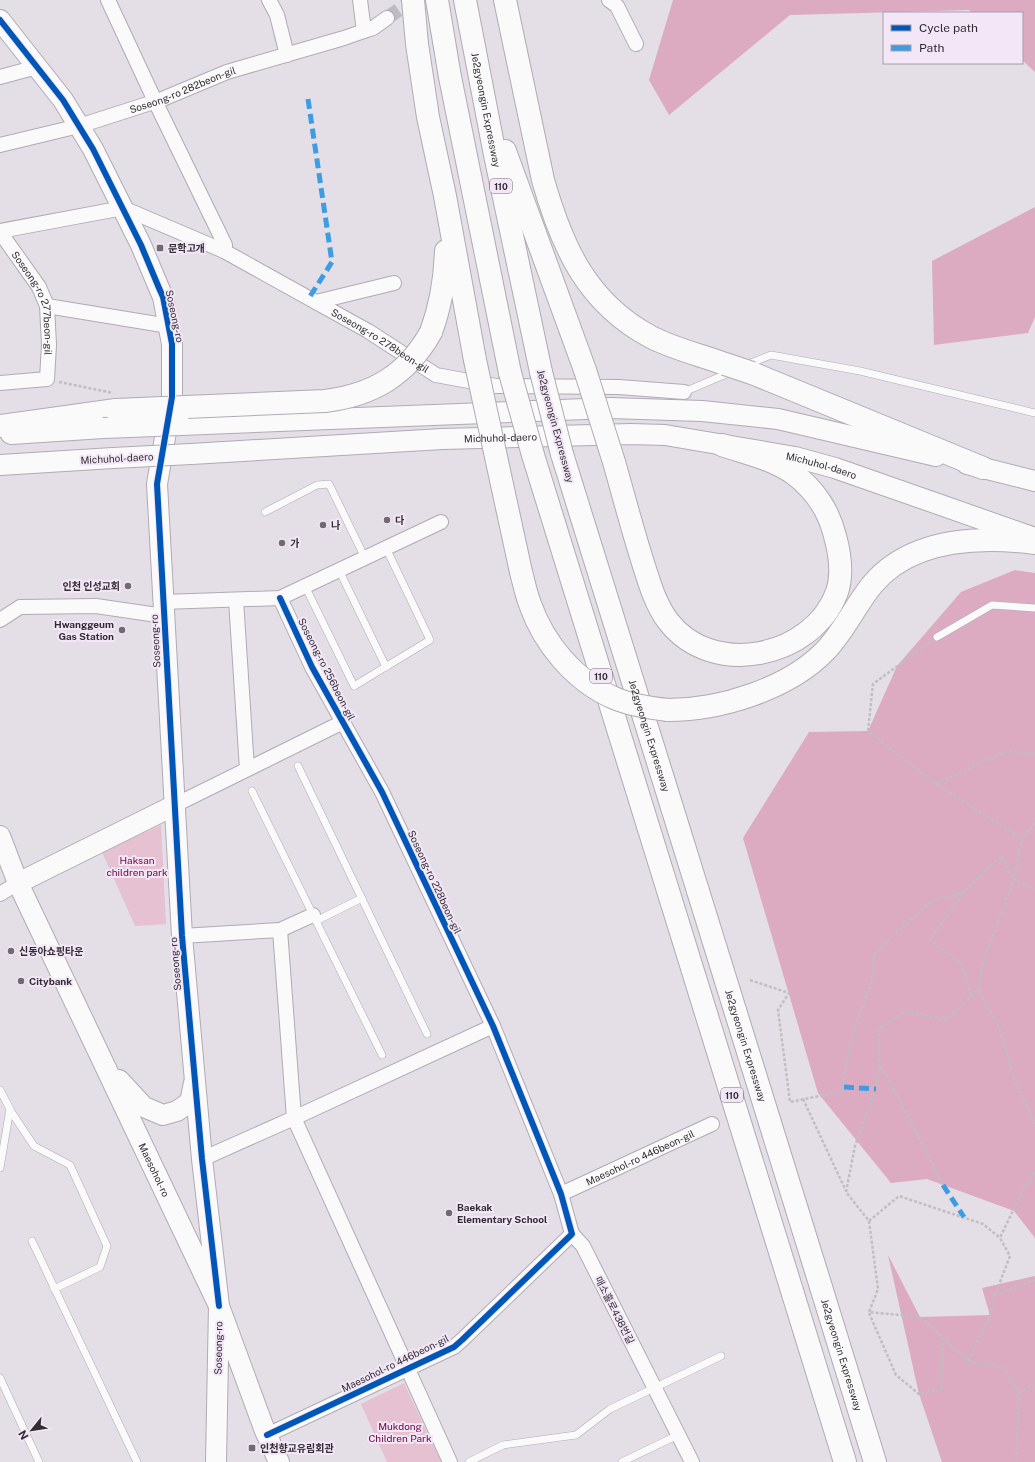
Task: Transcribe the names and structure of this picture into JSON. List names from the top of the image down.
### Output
{
  "streets": {
    "highway": ["Je2gyeongin Expressway", "110"],
    "main road": ["Soseong-ro", "Michuhol-daero", "Maesohol-ro"],
    "street": [
      "Soseong-ro 282beon-gil",
      "Soseong-ro 277beon-gil",
      "Soseong-ro 278beon-gil",
      "Soseong-ro 256beon-gil",
      "Soseong-ro 228beon-gil",
      "Maesohol-ro 446beon-gil",
      "매소홀로438번길"
    ]
  },
  "crossings": [
    ["Soseong-ro 282beon-gil", "Soseong-ro"],
    ["Soseong-ro 277beon-gil", "Soseong-ro"],
    ["Soseong-ro 277beon-gil", "Soseong-ro 278beon-gil"],
    ["Soseong-ro", "Soseong-ro 278beon-gil"],
    ["Soseong-ro", "Maesohol-ro"],
    ["Soseong-ro 256beon-gil", "Soseong-ro 228beon-gil"],
    ["Soseong-ro 228beon-gil", "Maesohol-ro 446beon-gil"],
    ["Maesohol-ro 446beon-gil", "Maesohol-ro"],
    ["Maesohol-ro 446beon-gil", "매소홀로438번길"]
  ],
  "parks": ["Haksan children park", "Mukdong Children Park"],
  "places": {
    "transit": ["문학고개", "인천향교유림회관"],
    "other": [
      "다",
      "나",
      "가",
      "인천 인성교회",
      "Hwanggeum Gas Station",
      "신동아쇼핑타운",
      "Citybank",
      "Baekak Elementary School"
    ]
  },
  "legend": ["Cycle path", "Path"],
  "north": "bottom left"
}
